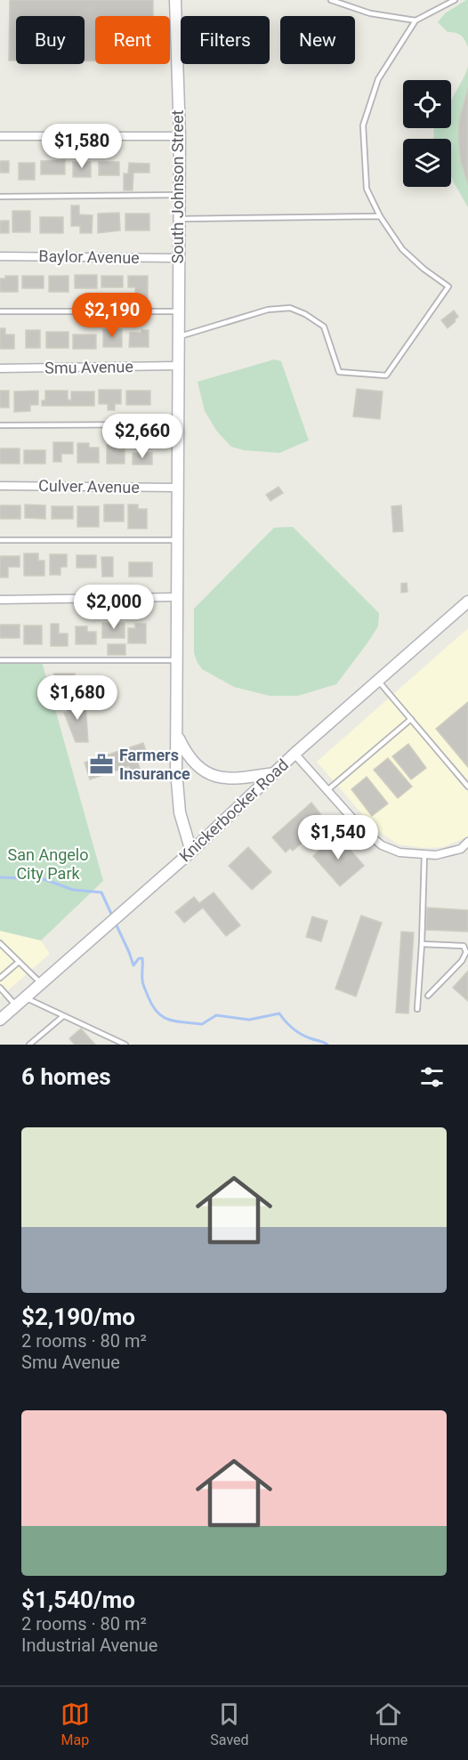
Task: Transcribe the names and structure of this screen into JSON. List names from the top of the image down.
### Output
{
  "streets": {
    "main road": ["South Johnson Street", "Knickerbocker Road"],
    "street": ["Baylor Avenue", "Smu Avenue", "Culver Avenue"]
  },
  "crossings": [
    ["South Johnson Street", "Baylor Avenue"],
    ["South Johnson Street", "Smu Avenue"],
    ["South Johnson Street", "Culver Avenue"],
    ["South Johnson Street", "Knickerbocker Road"]
  ],
  "parks": ["San Angelo City Park"],
  "places": {
    "office": ["Farmers Insurance"]
  },
  "page": {
    "chip": [
      "Buy",
      "Rent",
      "Filters",
      "New"
    ],
    "price": [
      "$1,580",
      "$2,190",
      "$2,660",
      "$2,000",
      "$1,680",
      "$1,540"
    ],
    "heading": "6 homes",
    "list": [
      {
        "name": "$2,190/mo",
        "note": "2 rooms · 80 m² · Smu Avenue"
      },
      {
        "name": "$1,540/mo",
        "note": "2 rooms · 80 m² · Industrial Avenue"
      }
    ],
    "tabs": ["Map", "Saved", "Home"]
  }
}
